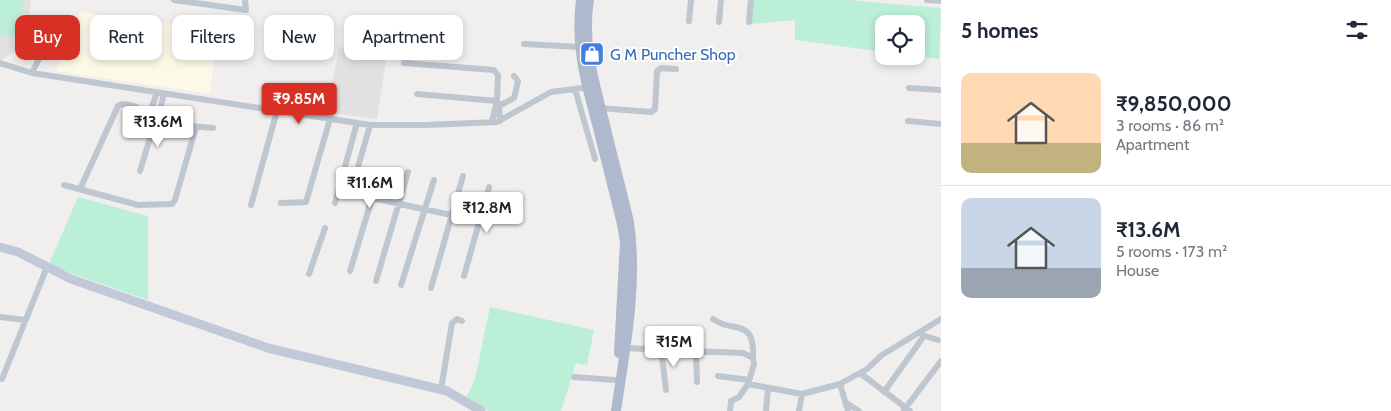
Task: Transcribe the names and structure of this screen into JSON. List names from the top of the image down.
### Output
{
  "places": {
    "shop": ["G M Puncher Shop"]
  },
  "page": {
    "heading": "5 homes",
    "chip": [
      "Buy",
      "Rent",
      "Filters",
      "New",
      "Apartment"
    ],
    "list": [
      {
        "name": "₹9,850,000",
        "note": "3 rooms · 86 m² · Apartment"
      },
      {
        "name": "₹13.6M",
        "note": "5 rooms · 173 m² · House"
      }
    ],
    "price": [
      "₹9.85M",
      "₹13.6M",
      "₹11.6M",
      "₹12.8M",
      "₹15M"
    ]
  }
}
